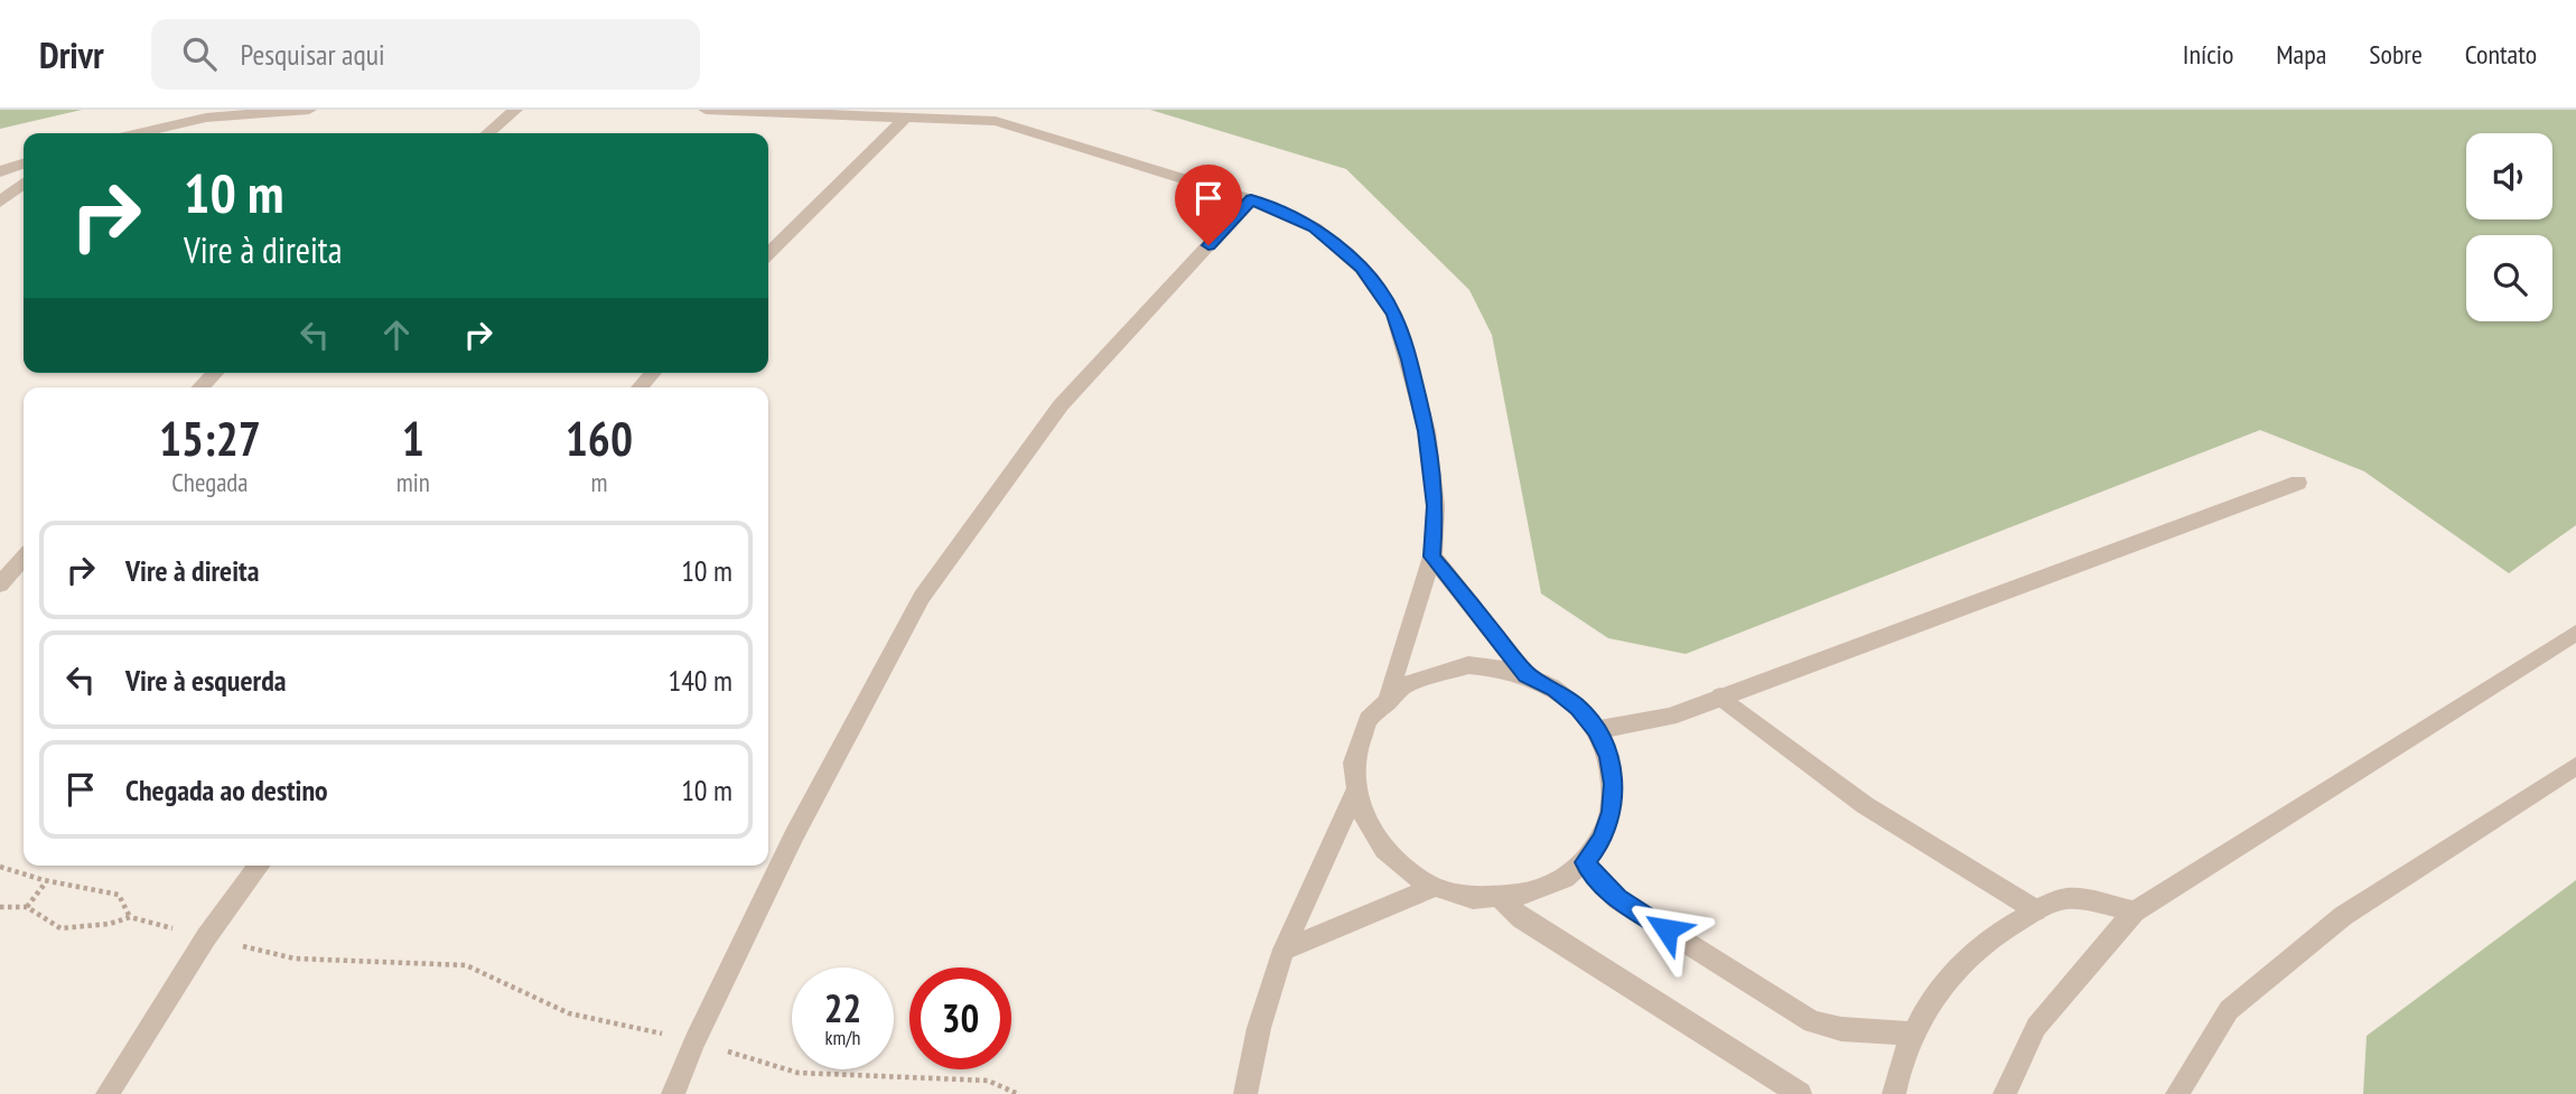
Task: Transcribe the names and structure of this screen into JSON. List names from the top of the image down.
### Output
{
  "page": {
    "header": "Drivr",
    "search": "Pesquisar aqui",
    "nav": [
      "Início",
      "Mapa",
      "Sobre",
      "Contato"
    ],
    "turn": ["10 m", "Vire à direita"],
    "eta": [
      "15:27",
      "Chegada",
      "1",
      "min",
      "160",
      "m"
    ],
    "list": [
      {
        "name": "Vire à direita",
        "value": "10 m"
      },
      {
        "name": "Vire à esquerda",
        "value": "140 m"
      },
      {
        "name": "Chegada ao destino",
        "value": "10 m"
      }
    ],
    "speed": "22 km/h",
    "limit": "30"
  }
}
